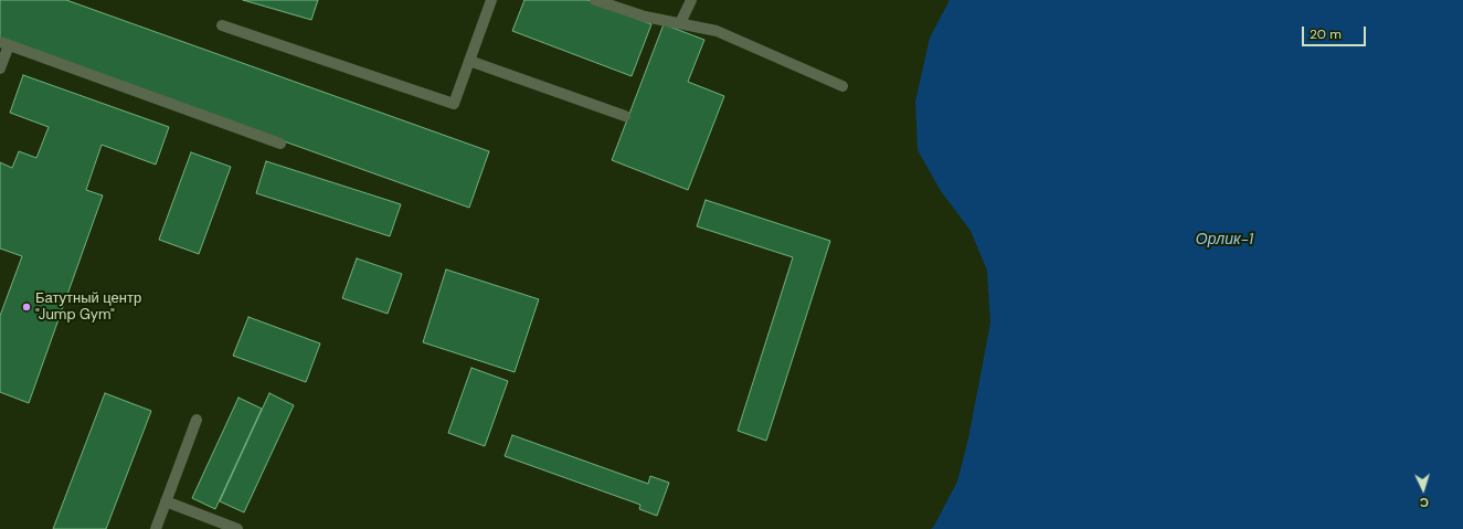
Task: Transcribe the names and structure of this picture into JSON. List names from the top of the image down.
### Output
{
  "water": ["Орлик-1"],
  "places": ["Батутный центр \"Jump Gym\""],
  "scale_bar": "20 m",
  "north": "bottom"
}
